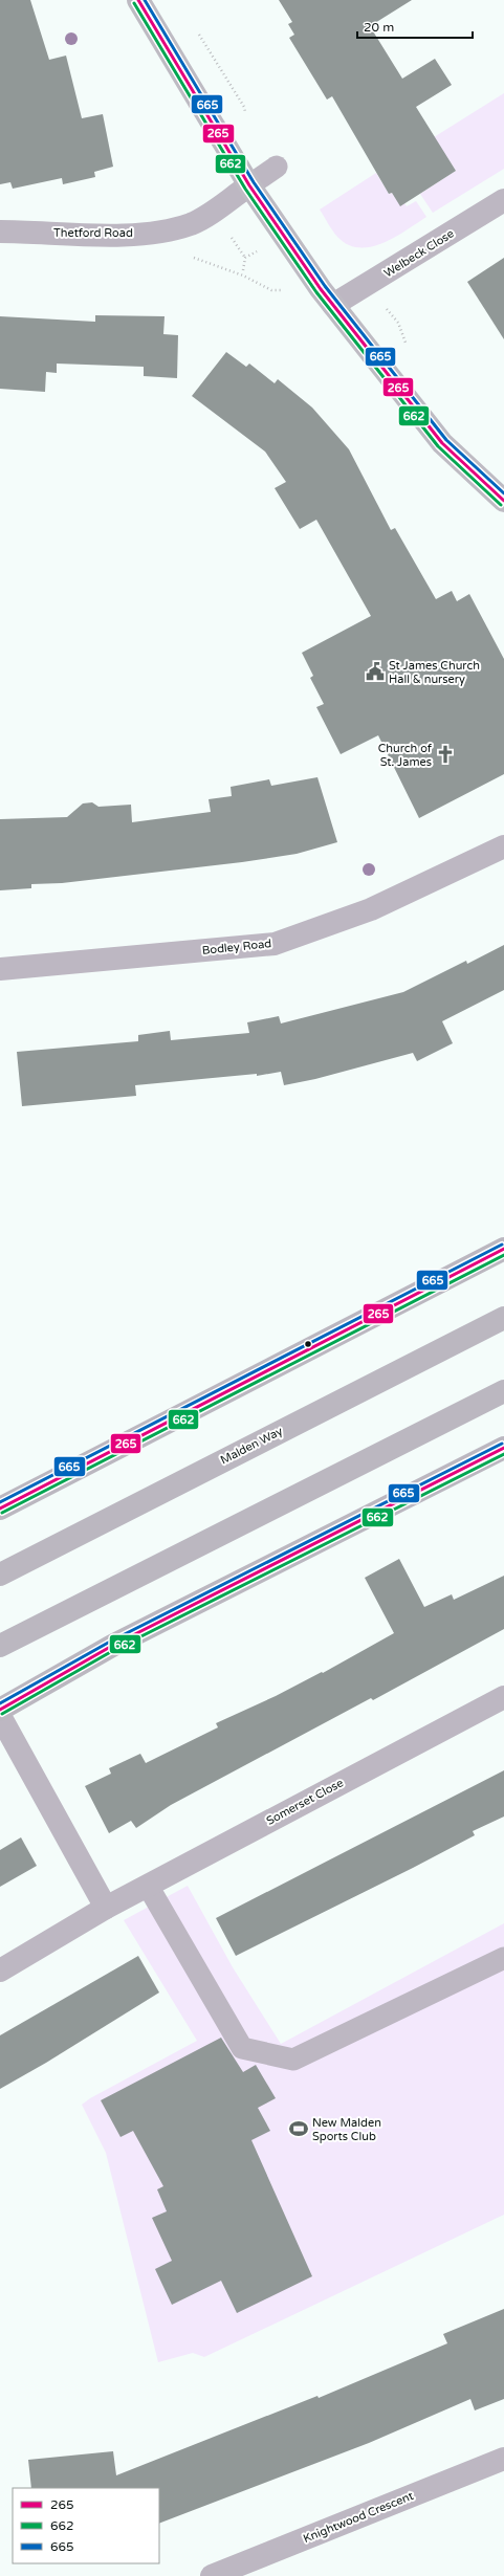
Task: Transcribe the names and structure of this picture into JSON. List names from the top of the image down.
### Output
{
  "streets": {
    "highway": ["Malden Way"],
    "street": [
      "Thetford Road",
      "Welbeck Close",
      "Bodley Road",
      "Somerset Close",
      "Knightwood Crescent"
    ]
  },
  "places": {
    "public building": ["St James Church Hall & nursery"],
    "church": ["Church of St. James"],
    "sports": ["New Malden Sports Club"]
  },
  "lines": ["transit line 265", "transit line 665", "transit line 662"],
  "legend": ["265", "662", "665"],
  "scale_bar": "20 m"
}
